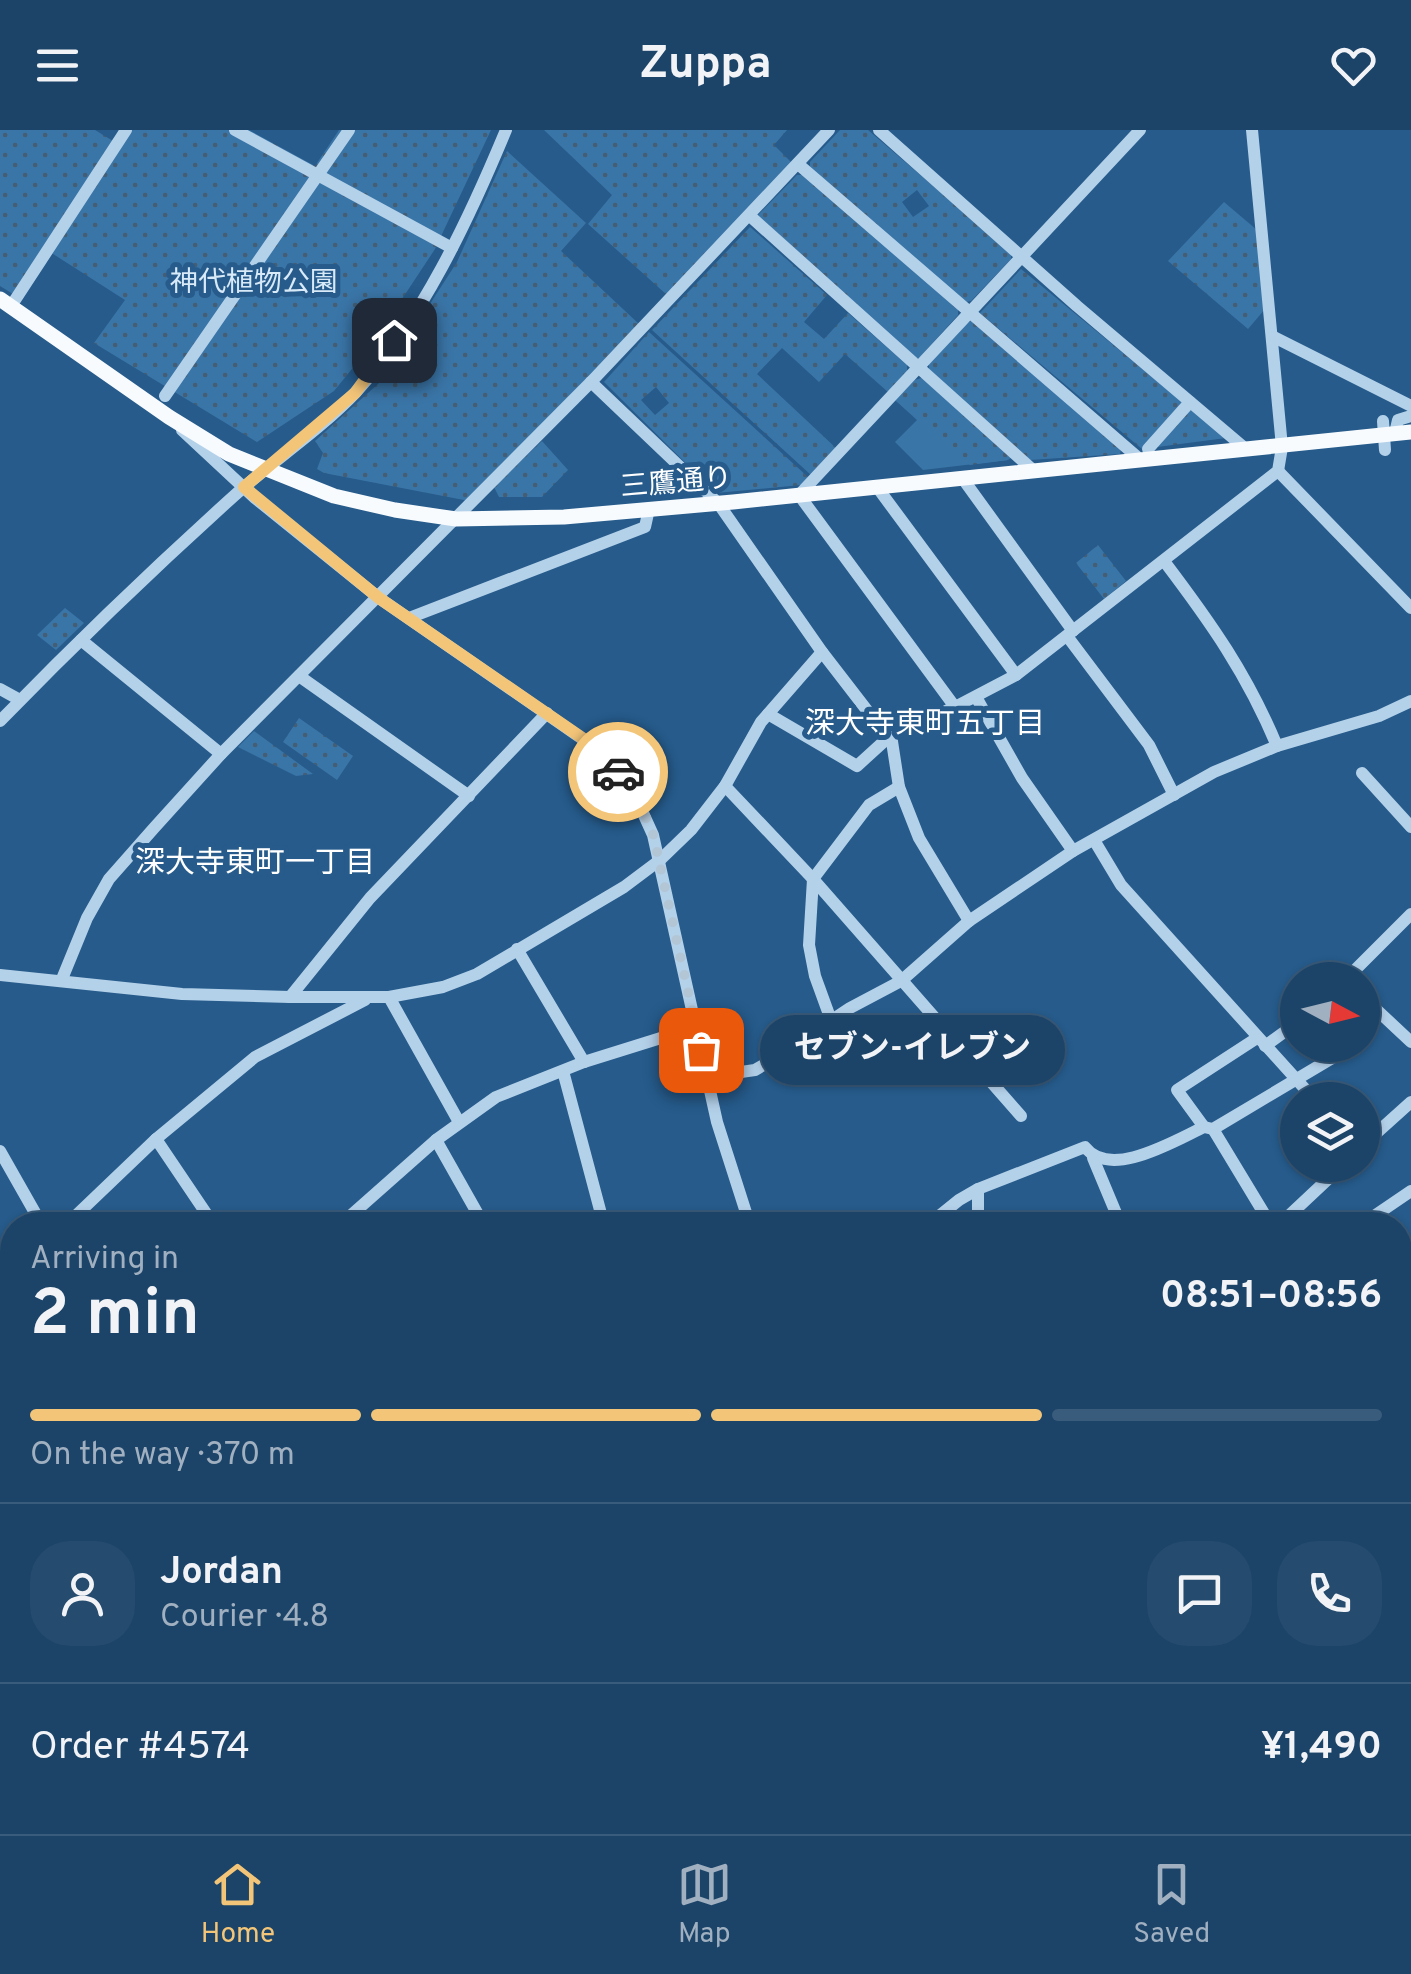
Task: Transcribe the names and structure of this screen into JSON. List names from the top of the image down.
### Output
{
  "streets": {
    "main road": ["三鷹通り"]
  },
  "districts": ["深大寺東町五丁目", "深大寺東町一丁目"],
  "parks": ["神代植物公園"],
  "places": ["セブン-イレブン"],
  "north": "right",
  "page": {
    "header": "Zuppa",
    "bubble": "セブン-イレブン",
    "heading": ["2 min", "Arriving in", "08:51–08:56"],
    "panel": [
      "Jordan",
      "Courier · 4.8",
      "Order #4574",
      "¥1,490"
    ],
    "bar": "On the way · 370 m",
    "tabs": ["Home", "Map", "Saved"]
  }
}
